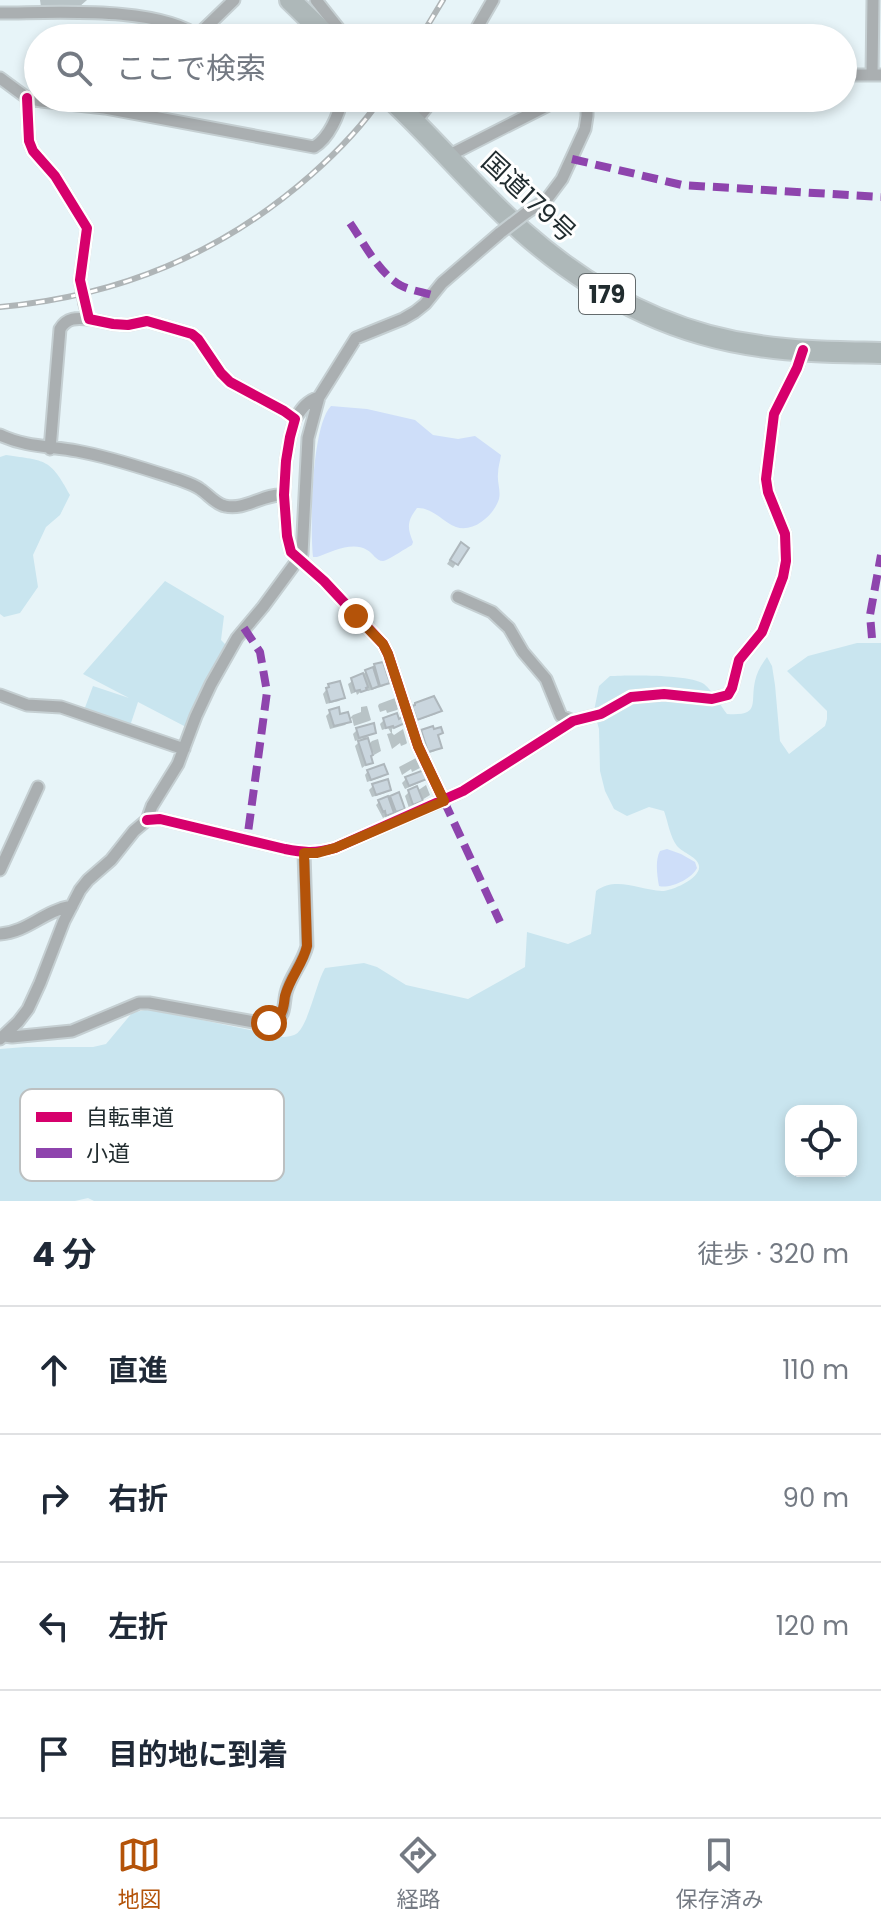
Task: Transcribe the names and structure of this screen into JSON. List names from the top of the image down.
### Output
{
  "streets": {
    "highway": ["国道179号", "179"]
  },
  "legend": ["自転車道", "小道"],
  "page": {
    "search": "ここで検索",
    "heading": ["4 分", "徒歩 · 320 m"],
    "list": [
      ["直進", "110 m"],
      ["右折", "90 m"],
      ["左折", "120 m"],
      "目的地に到着"
    ],
    "nav": ["地図", "経路", "保存済み"]
  }
}
